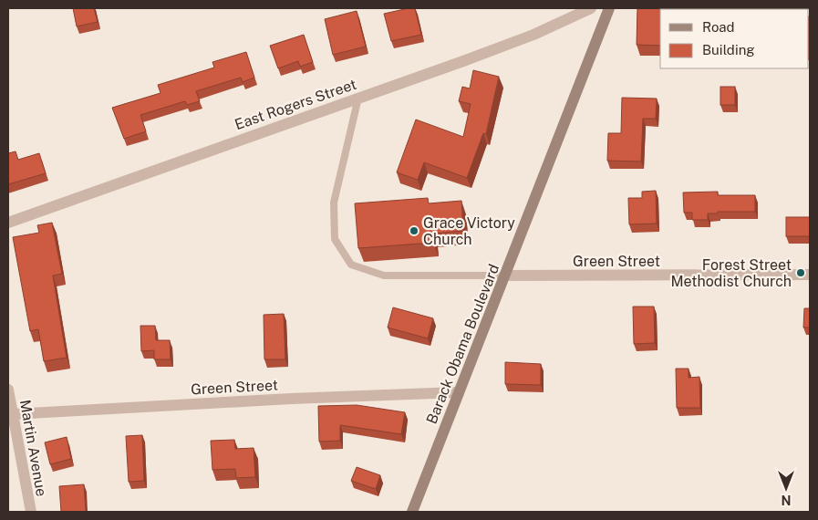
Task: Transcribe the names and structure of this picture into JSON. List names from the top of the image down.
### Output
{
  "streets": {
    "main road": ["Barack Obama Boulevard"],
    "street": ["East Rogers Street", "Green Street", "Martin Avenue"]
  },
  "crossings": [
    ["Green Street", "Barack Obama Boulevard"],
    ["Green Street", "Martin Avenue"]
  ],
  "places": ["Grace Victory Church", "Forest Street Methodist Church"],
  "legend": ["Road", "Building"],
  "north": "bottom"
}
